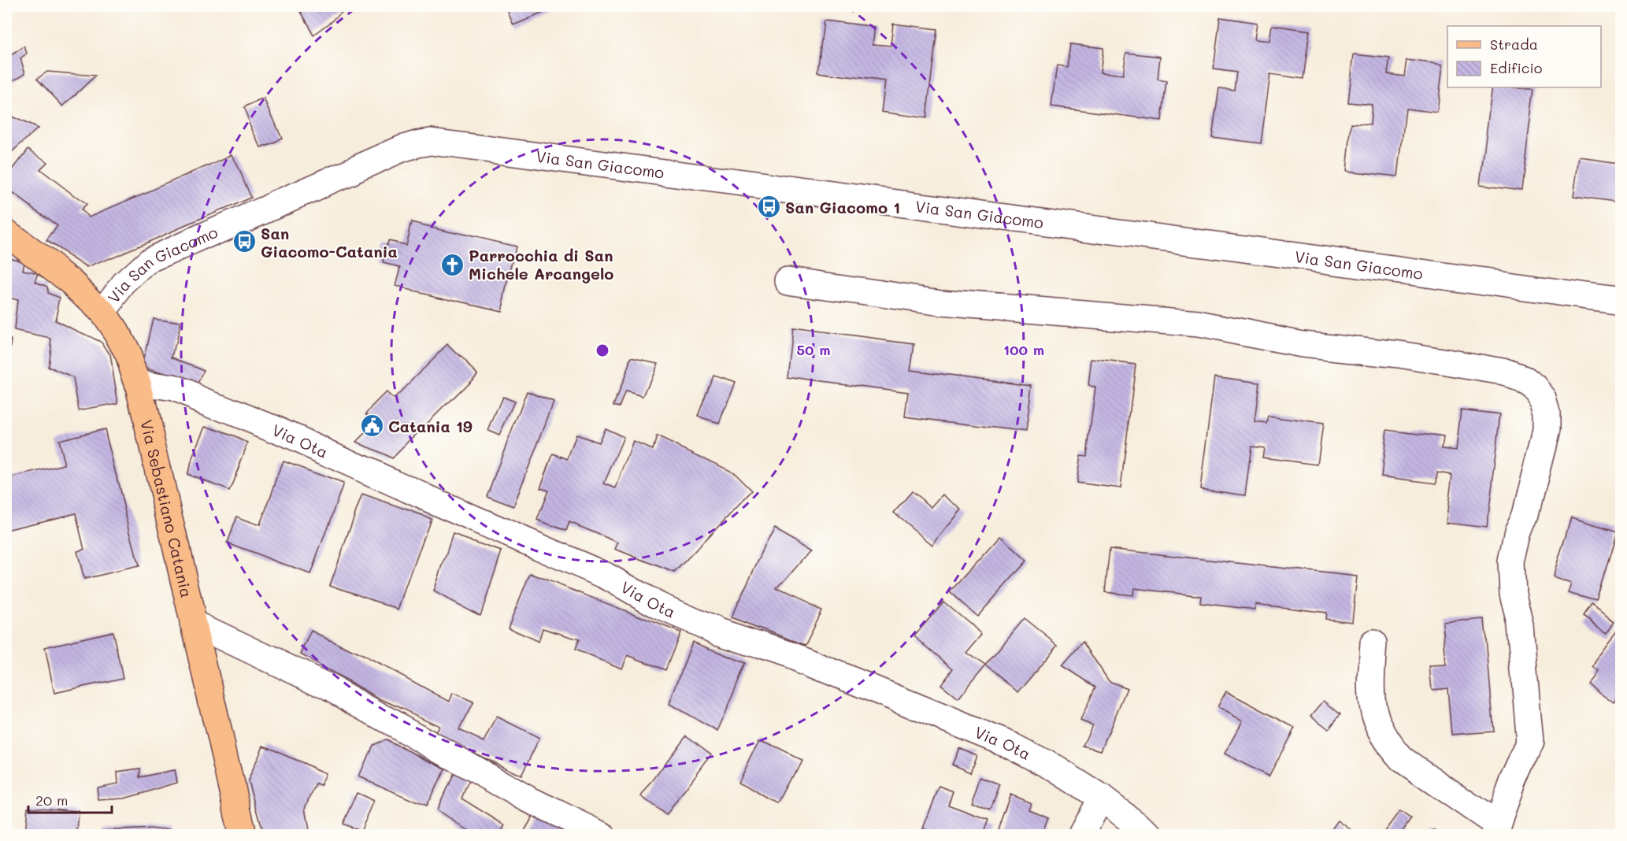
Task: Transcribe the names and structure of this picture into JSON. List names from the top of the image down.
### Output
{
  "streets": {
    "main road": ["Via Sebastiano Catania"],
    "street": ["Via San Giacomo", "Via Ota"]
  },
  "crossings": [
    ["Via San Giacomo", "Via Sebastiano Catania"],
    ["Via Ota", "Via Sebastiano Catania"]
  ],
  "places": {
    "bus stop": ["San Giacomo 1", "San Giacomo-Catania"],
    "church": ["Parrocchia di San Michele Arcangelo"],
    "public building": ["Catania 19"]
  },
  "legend": ["Strada", "Edificio"],
  "scale_bar": "20 m",
  "rings": ["50 m", "100 m"]
}
